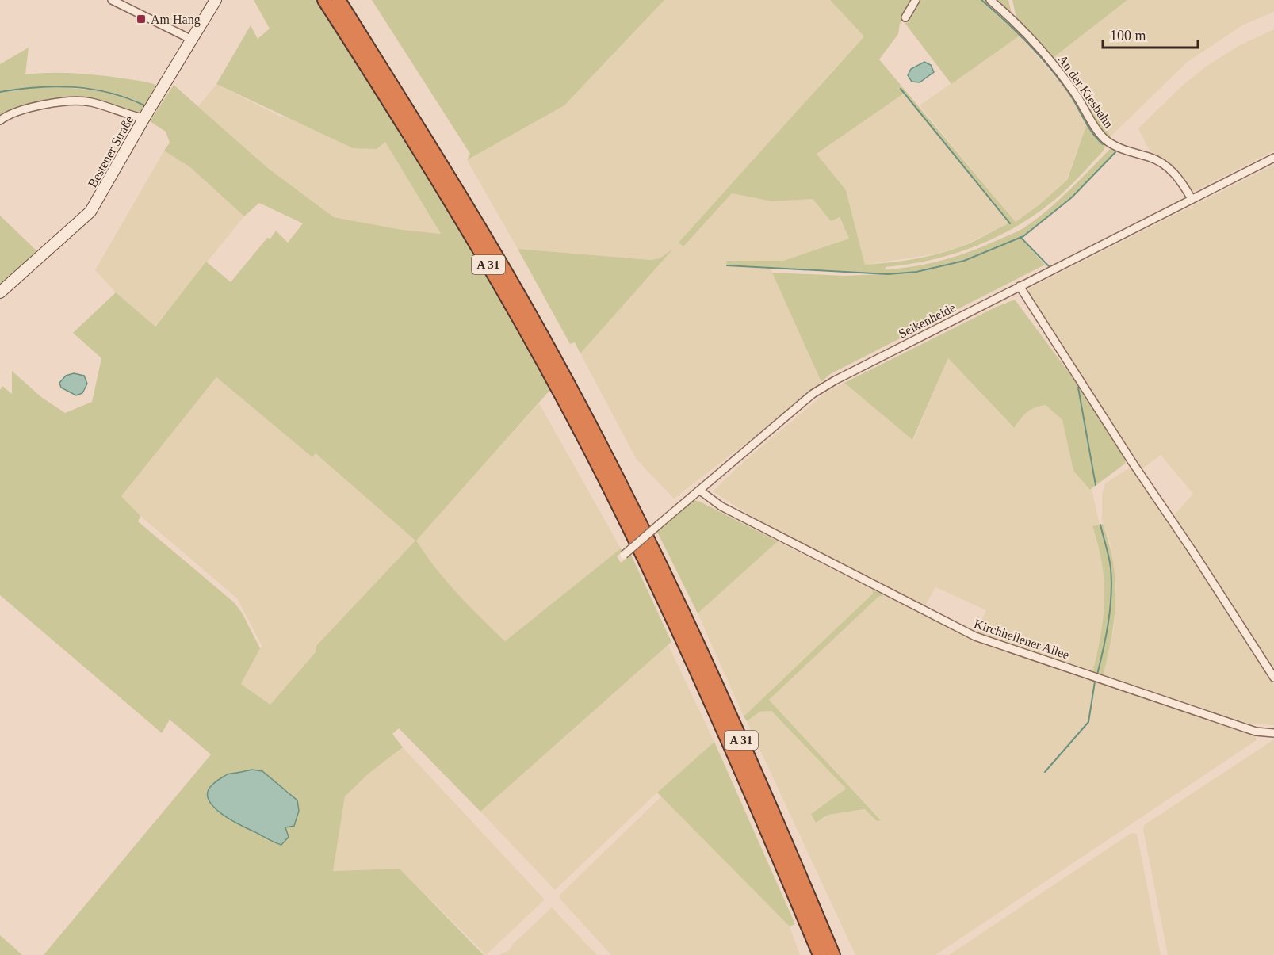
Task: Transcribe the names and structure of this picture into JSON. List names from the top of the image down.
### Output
{
  "streets": {
    "highway": ["A 31"],
    "street": [
      "An der Kiesbahn",
      "Bestener Straße",
      "Seikenheide",
      "Kirchhellener Allee"
    ]
  },
  "crossings": [
    ["An der Kiesbahn", "Seikenheide"],
    ["Seikenheide", "Kirchhellener Allee"]
  ],
  "places": {
    "transit": ["Am Hang"]
  },
  "scale_bar": "100 m"
}
